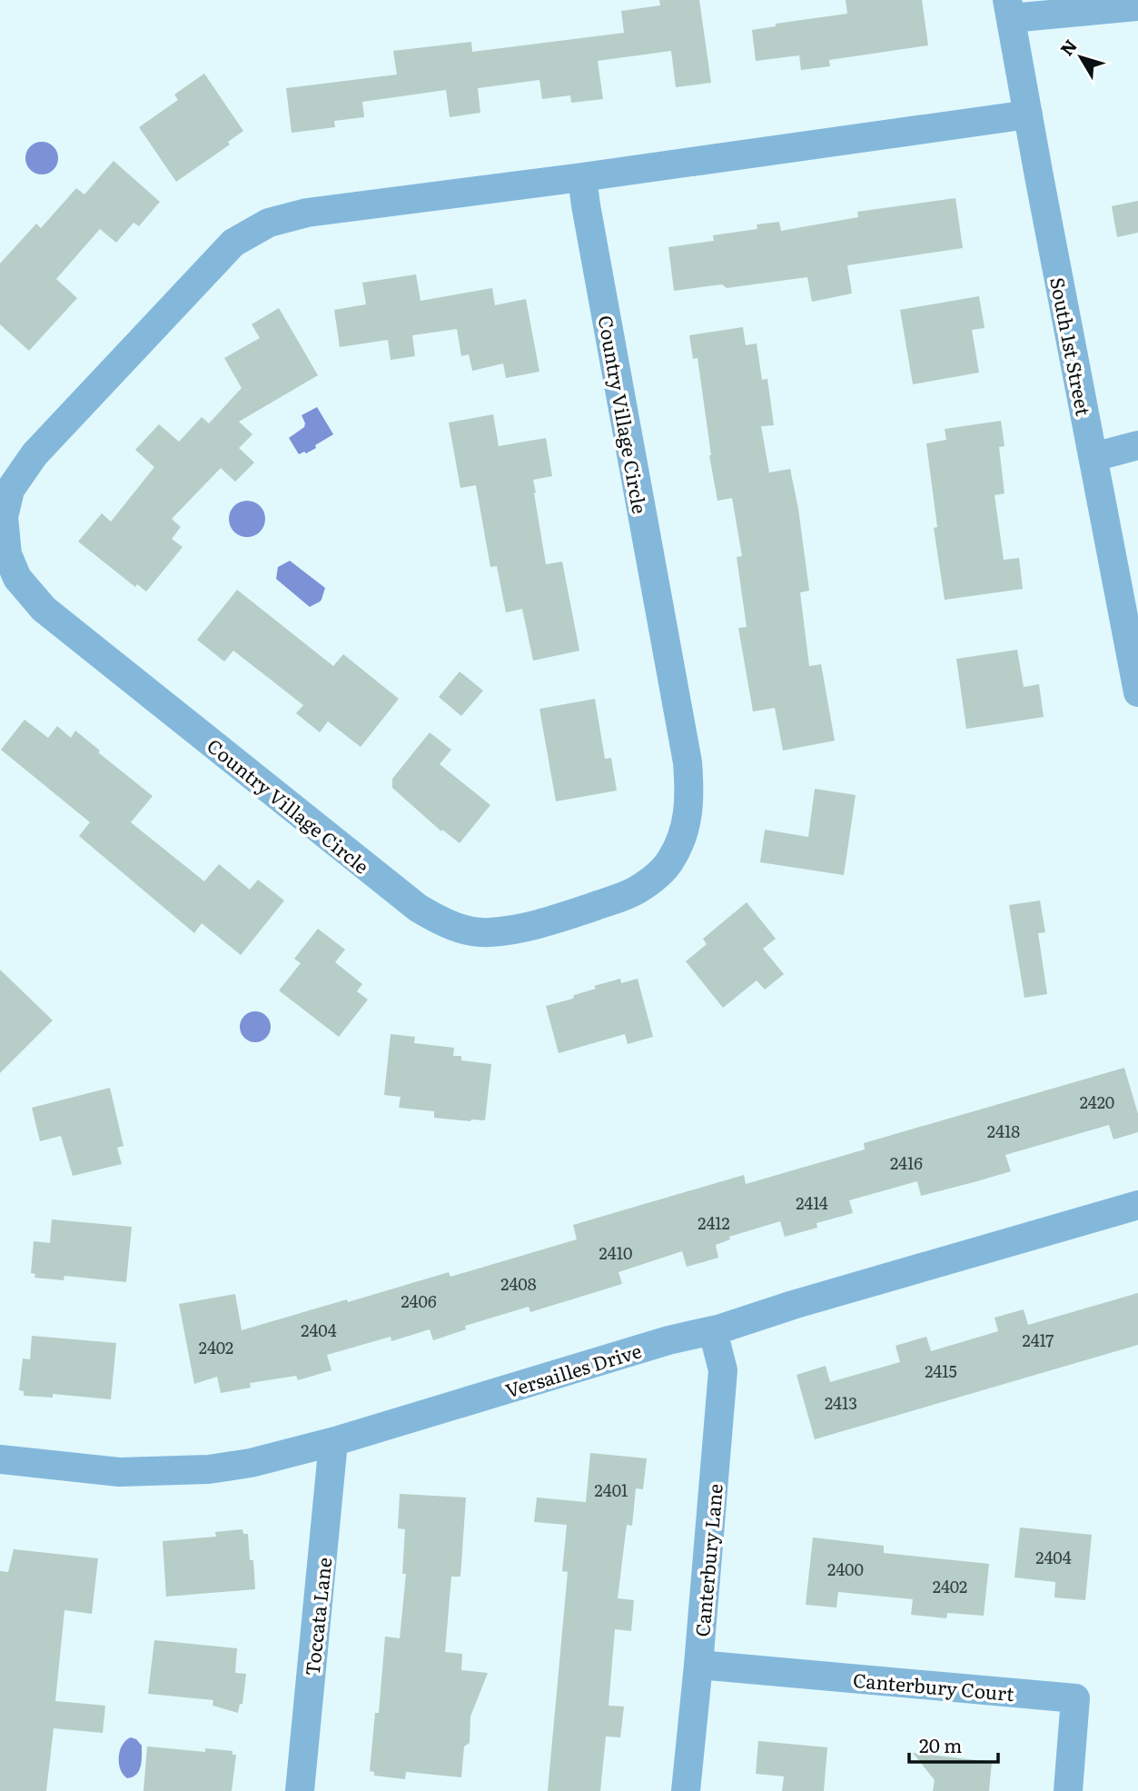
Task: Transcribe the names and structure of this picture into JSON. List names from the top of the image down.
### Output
{
  "streets": {
    "street": [
      "South 1st Street",
      "Country Village Circle",
      "Versailles Drive",
      "Canterbury Lane",
      "Toccata Lane",
      "Canterbury Court"
    ]
  },
  "crossings": [
    ["South 1st Street", "Country Village Circle"],
    ["Versailles Drive", "Canterbury Lane"],
    ["Versailles Drive", "Toccata Lane"],
    ["Canterbury Lane", "Canterbury Court"]
  ],
  "house_numbers": [
    "2420",
    "2418",
    "2416",
    "2414",
    "2412",
    "2410",
    "2408",
    "2406",
    "2404",
    "2417",
    "2402",
    "2415",
    "2413",
    "2401",
    "2404",
    "2400",
    "2402"
  ],
  "scale_bar": "20 m",
  "north": "top left"
}
